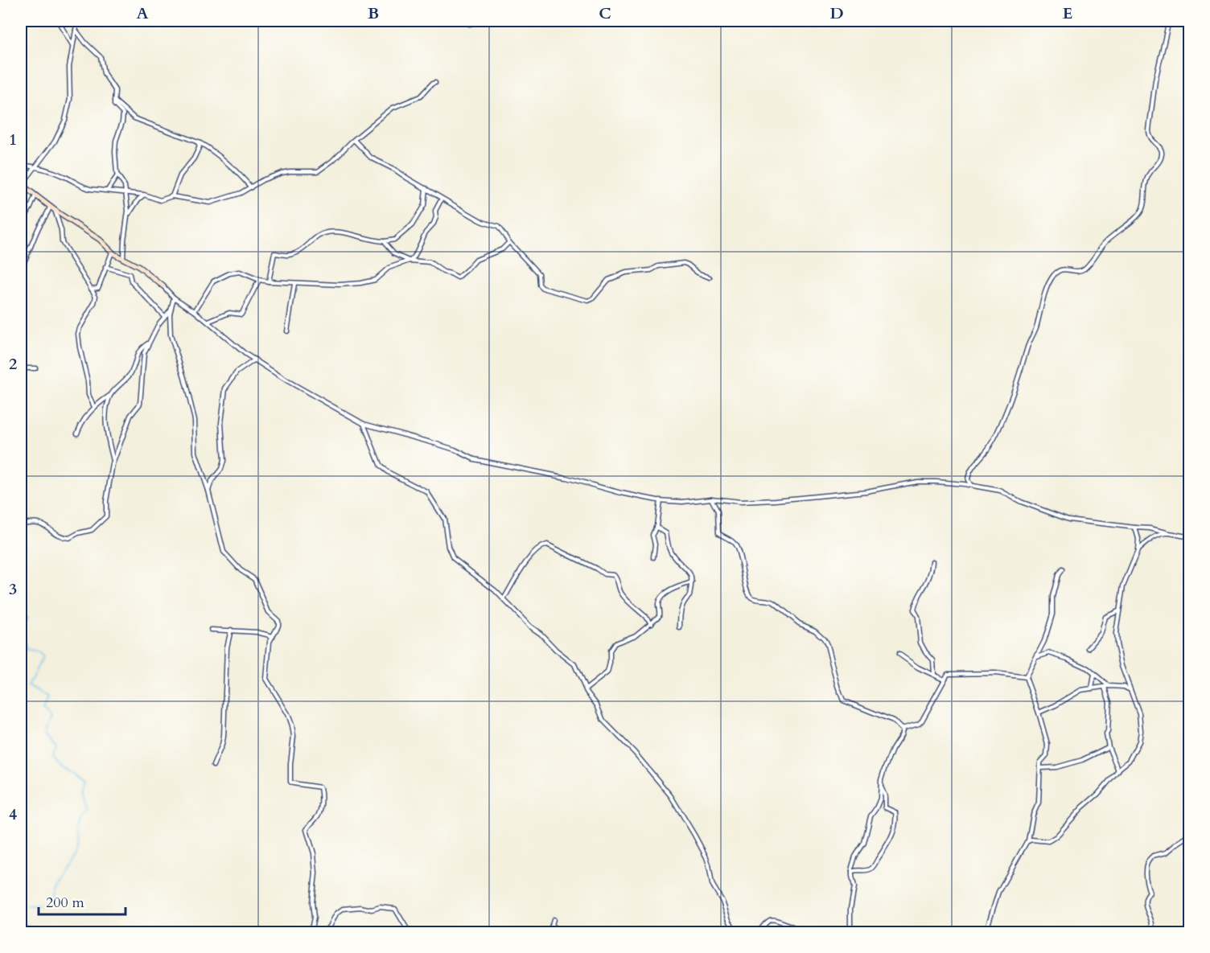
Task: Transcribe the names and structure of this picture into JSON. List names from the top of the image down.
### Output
{
  "scale_bar": "200 m",
  "grid": {
    "columns": [
      "A",
      "B",
      "C",
      "D",
      "E"
    ],
    "rows": [
      "1",
      "2",
      "3",
      "4"
    ]
  }
}
